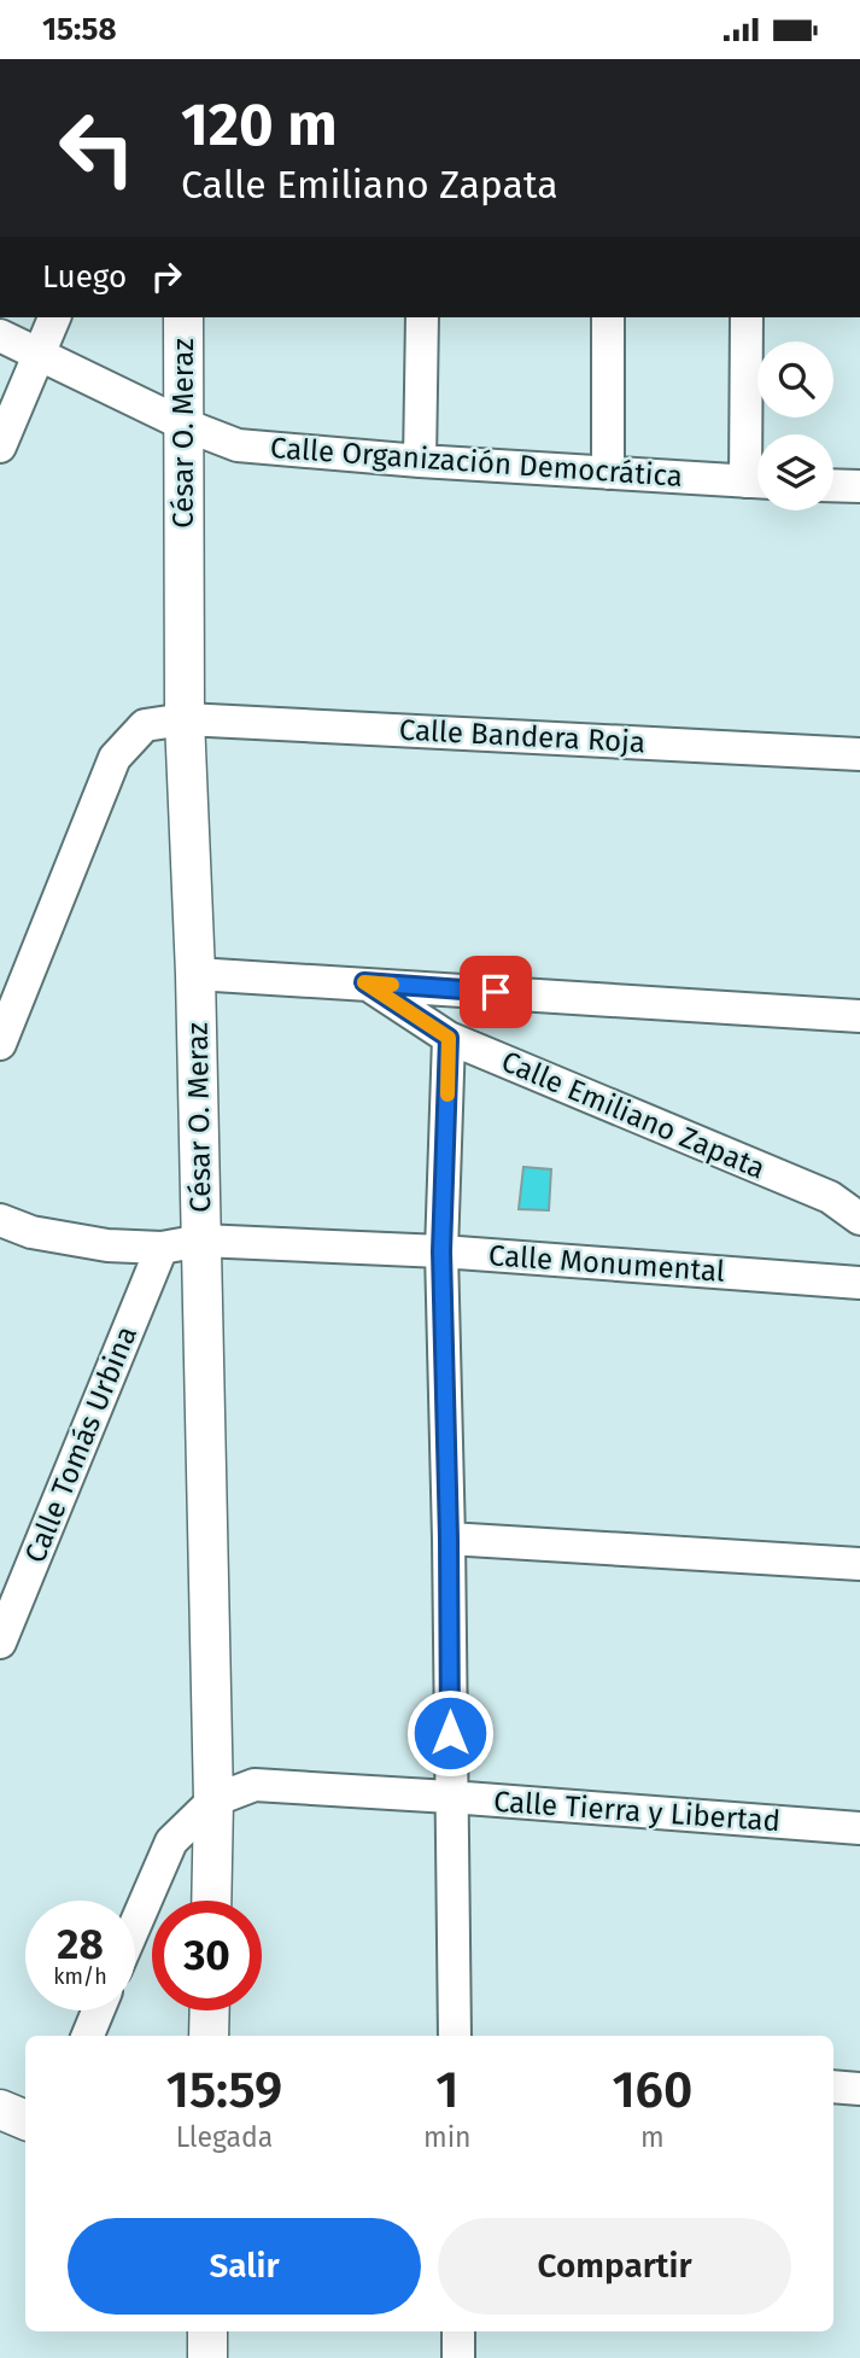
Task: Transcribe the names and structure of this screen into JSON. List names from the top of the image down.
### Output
{
  "streets": {
    "street": [
      "César O. Meraz",
      "Calle Organización Democrática",
      "Calle Bandera Roja",
      "Calle Emiliano Zapata",
      "Calle Monumental",
      "Calle Tomás Urbina",
      "Calle Tierra y Libertad"
    ]
  },
  "crossings": [
    ["César O. Meraz", "Calle Organización Democrática"],
    ["César O. Meraz", "Calle Bandera Roja"],
    ["César O. Meraz", "Calle Monumental"],
    ["César O. Meraz", "Calle Tierra y Libertad"],
    ["Calle Monumental", "Calle Tomás Urbina"]
  ],
  "page": {
    "status": "15:58",
    "turn": ["120 m", "Calle Emiliano Zapata"],
    "then": "Luego",
    "speed": "28 km/h",
    "limit": "30",
    "eta": [
      "15:59",
      "Llegada",
      "1",
      "min",
      "160",
      "m"
    ],
    "buttons": ["Salir", "Compartir"]
  }
}
